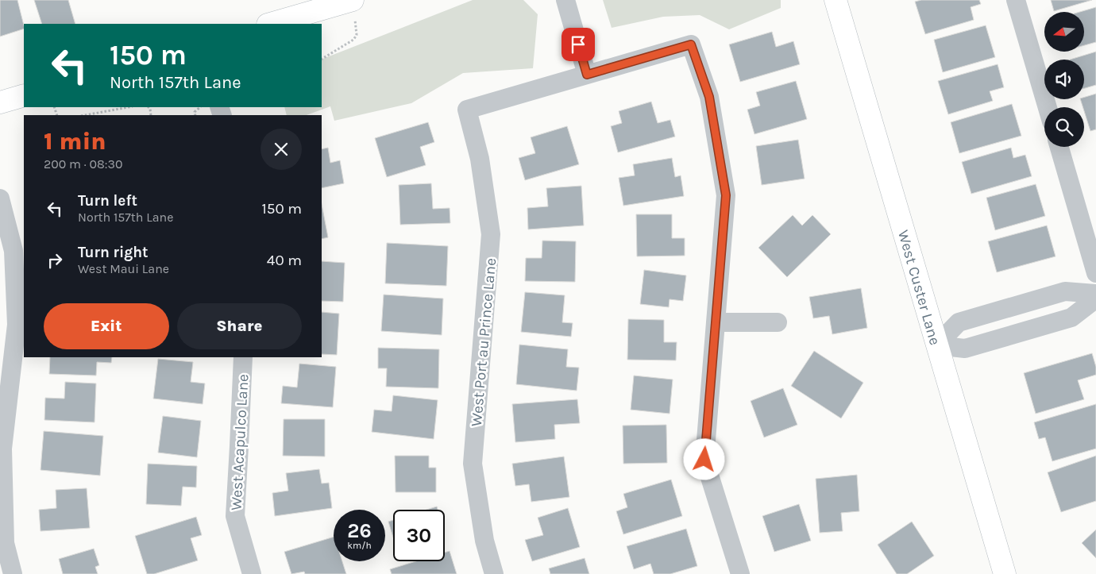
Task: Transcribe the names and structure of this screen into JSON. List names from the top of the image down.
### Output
{
  "streets": {
    "street": ["West Custer Lane", "West Port au Prince Lane", "West Acapulco Lane"]
  },
  "north": "left",
  "page": {
    "turn": ["150 m", "North 157th Lane"],
    "heading": ["1 min", "200 m · 08:30"],
    "list": [
      {
        "name": "Turn left",
        "note": "North 157th Lane",
        "value": "150 m"
      },
      {
        "name": "Turn right",
        "note": "West Maui Lane",
        "value": "40 m"
      }
    ],
    "buttons": ["Exit", "Share"],
    "speed": "26 km/h",
    "limit": "30"
  }
}
